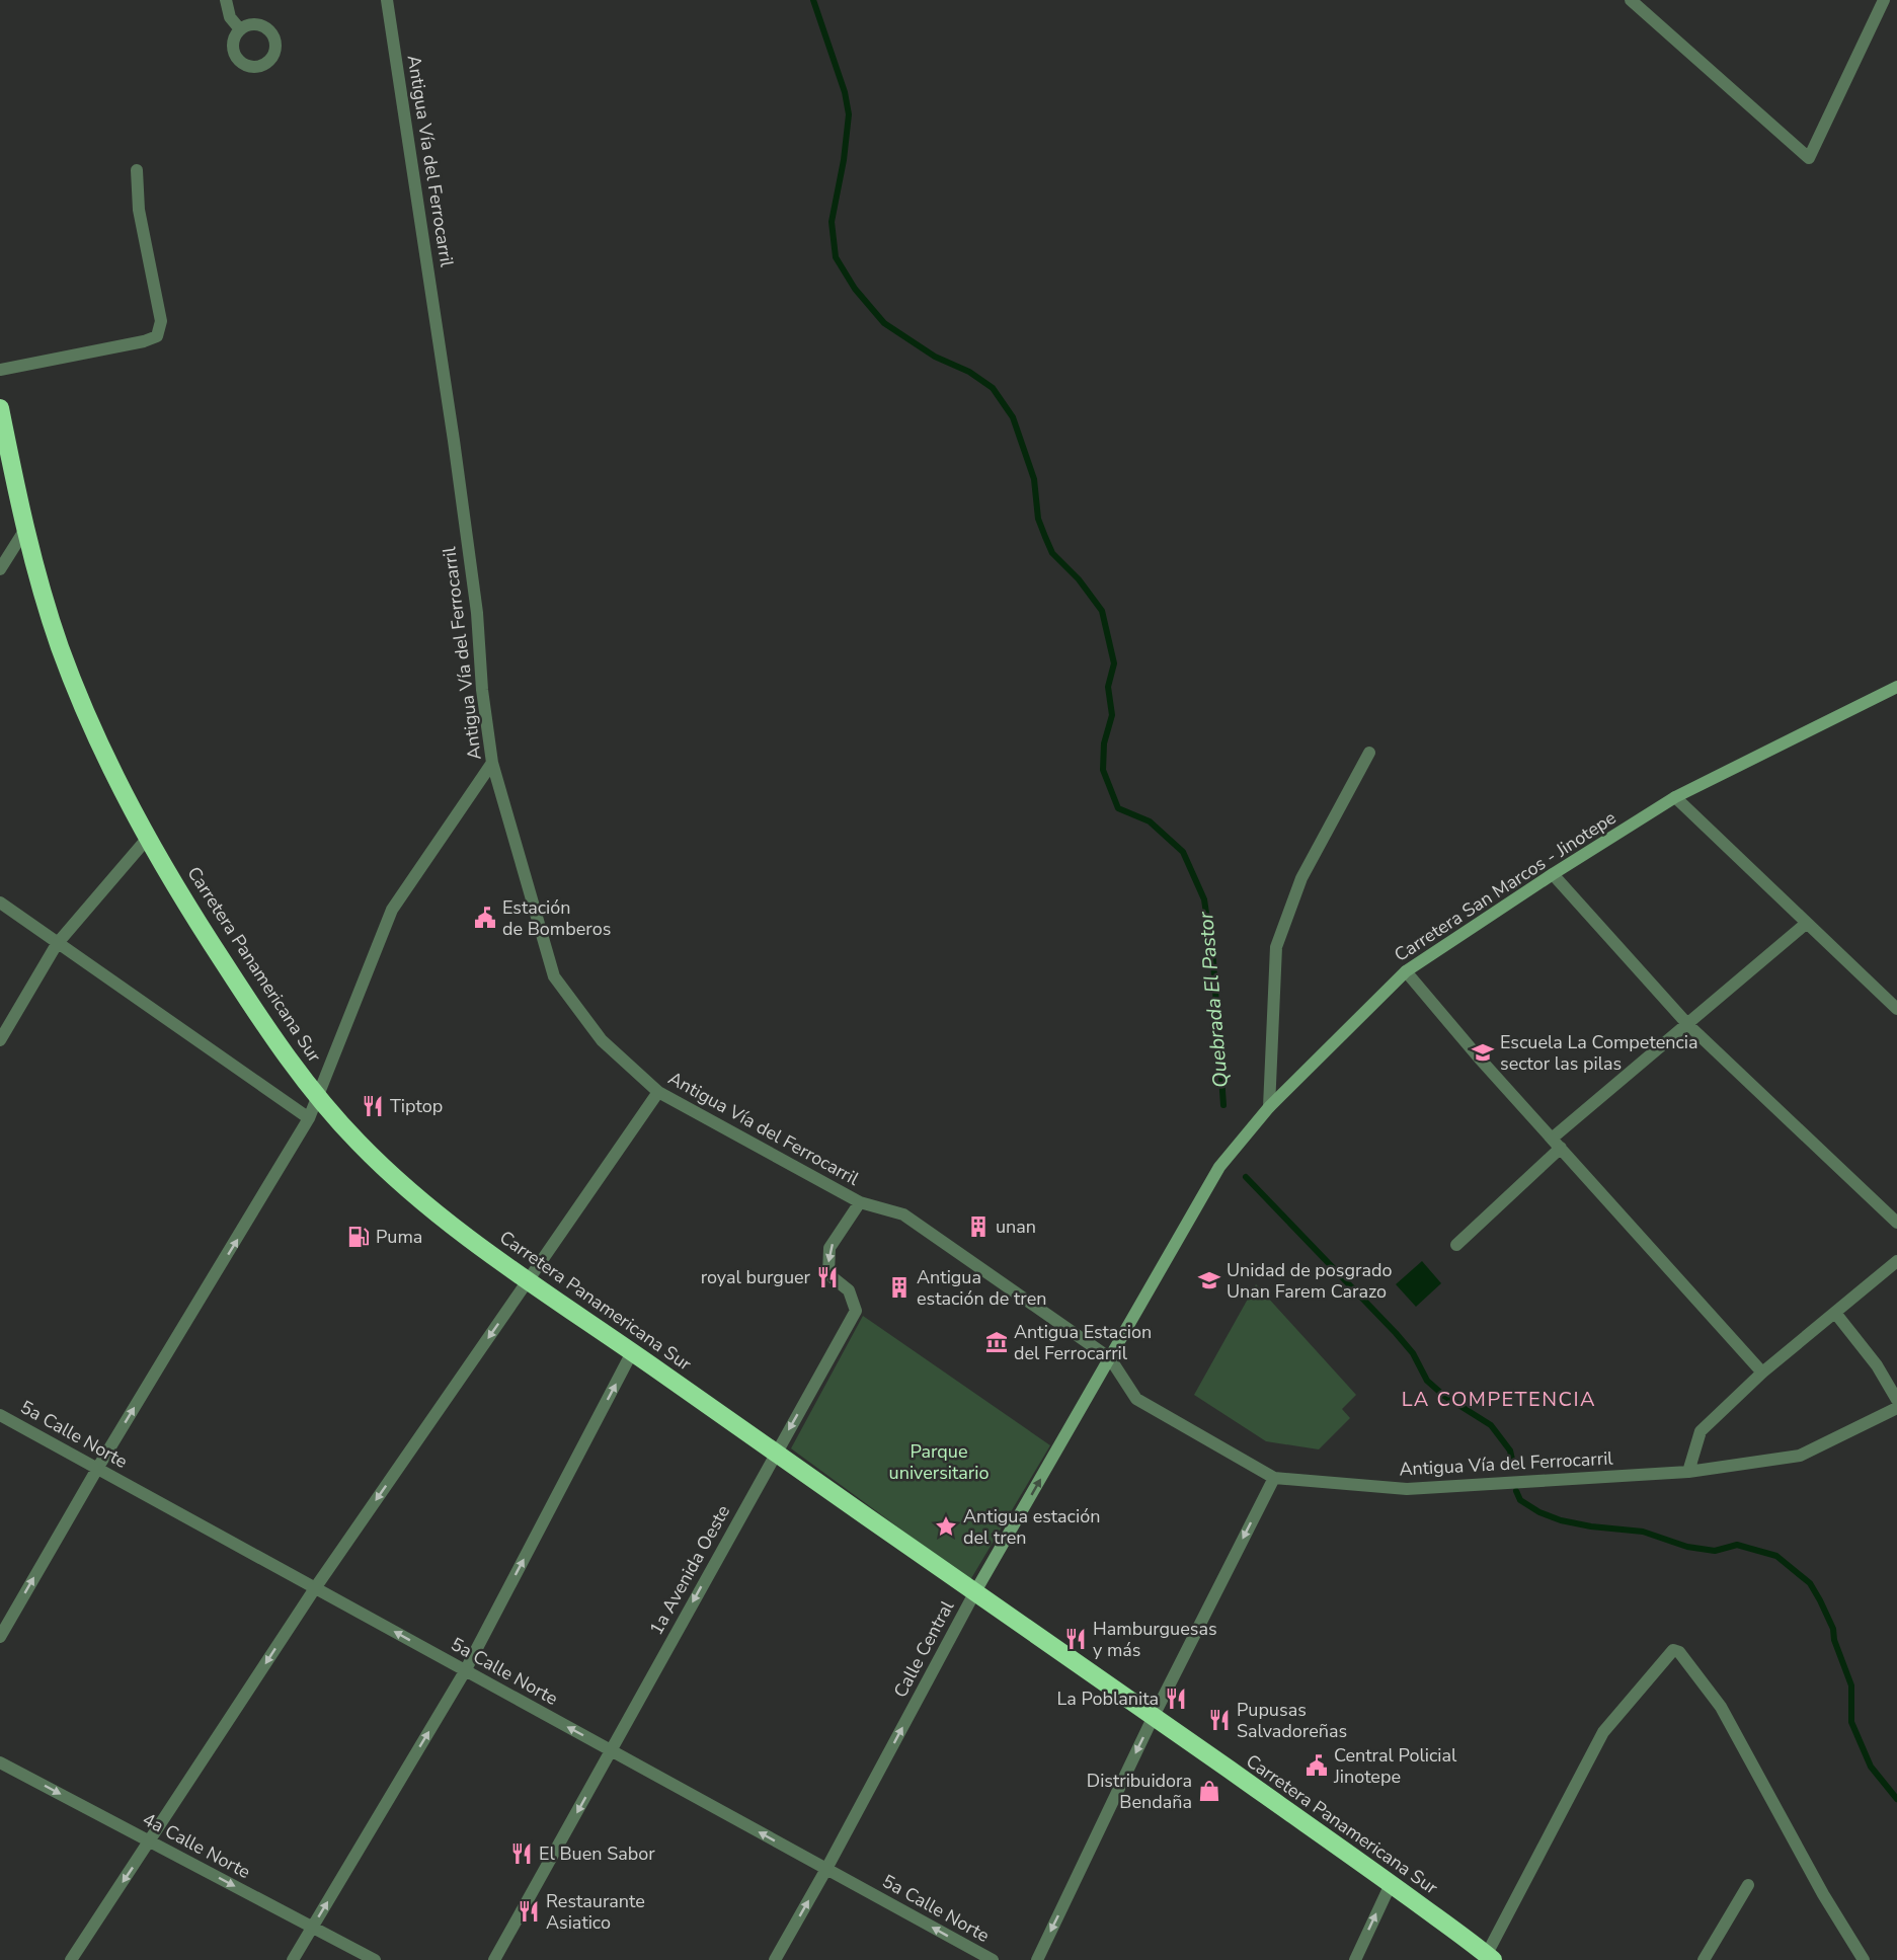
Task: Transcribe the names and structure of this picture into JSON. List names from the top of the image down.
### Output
{
  "streets": {
    "highway": ["Carretera Panamericana Sur"],
    "main road": ["Carretera San Marcos - Jinotepe", "Calle Central"],
    "street": [
      "Antigua Vía del Ferrocarril",
      "5a Calle Norte",
      "1a Avenida Oeste",
      "4a Calle Norte"
    ]
  },
  "crossings": [
    ["Antigua Vía del Ferrocarril", "Carretera San Marcos - Jinotepe"],
    ["Antigua Vía del Ferrocarril", "1a Avenida Oeste"],
    ["Antigua Vía del Ferrocarril", "Calle Central"],
    ["Carretera San Marcos - Jinotepe", "Calle Central"],
    ["Carretera Panamericana Sur", "1a Avenida Oeste"],
    ["Carretera Panamericana Sur", "Calle Central"],
    ["5a Calle Norte", "1a Avenida Oeste"],
    ["5a Calle Norte", "Calle Central"]
  ],
  "one_way": [
    "5a Calle Norte",
    "1a Avenida Oeste",
    "Calle Central",
    "4a Calle Norte"
  ],
  "districts": ["LA COMPETENCIA"],
  "water": ["Quebrada El Pastor"],
  "parks": ["Parque universitario"],
  "places": {
    "public building": ["Estación de Bomberos", "Central Policial Jinotepe"],
    "school or university": ["Escuela La Competencia sector las pilas", "Unidad de posgrado Unan Farem Carazo"],
    "restaurant": [
      "Tiptop",
      "royal burguer",
      "Hamburguesas y más",
      "La Poblanita",
      "Pupusas Salvadoreñas",
      "El Buen Sabor",
      "Restaurante Asiatico"
    ],
    "building": ["unan", "Antigua estación de tren"],
    "fuel station": ["Puma"],
    "museum": ["Antigua Estacion del Ferrocarril"],
    "place": ["Antigua estación del tren"],
    "shop": ["Distribuidora Bendaña"]
  }
}
